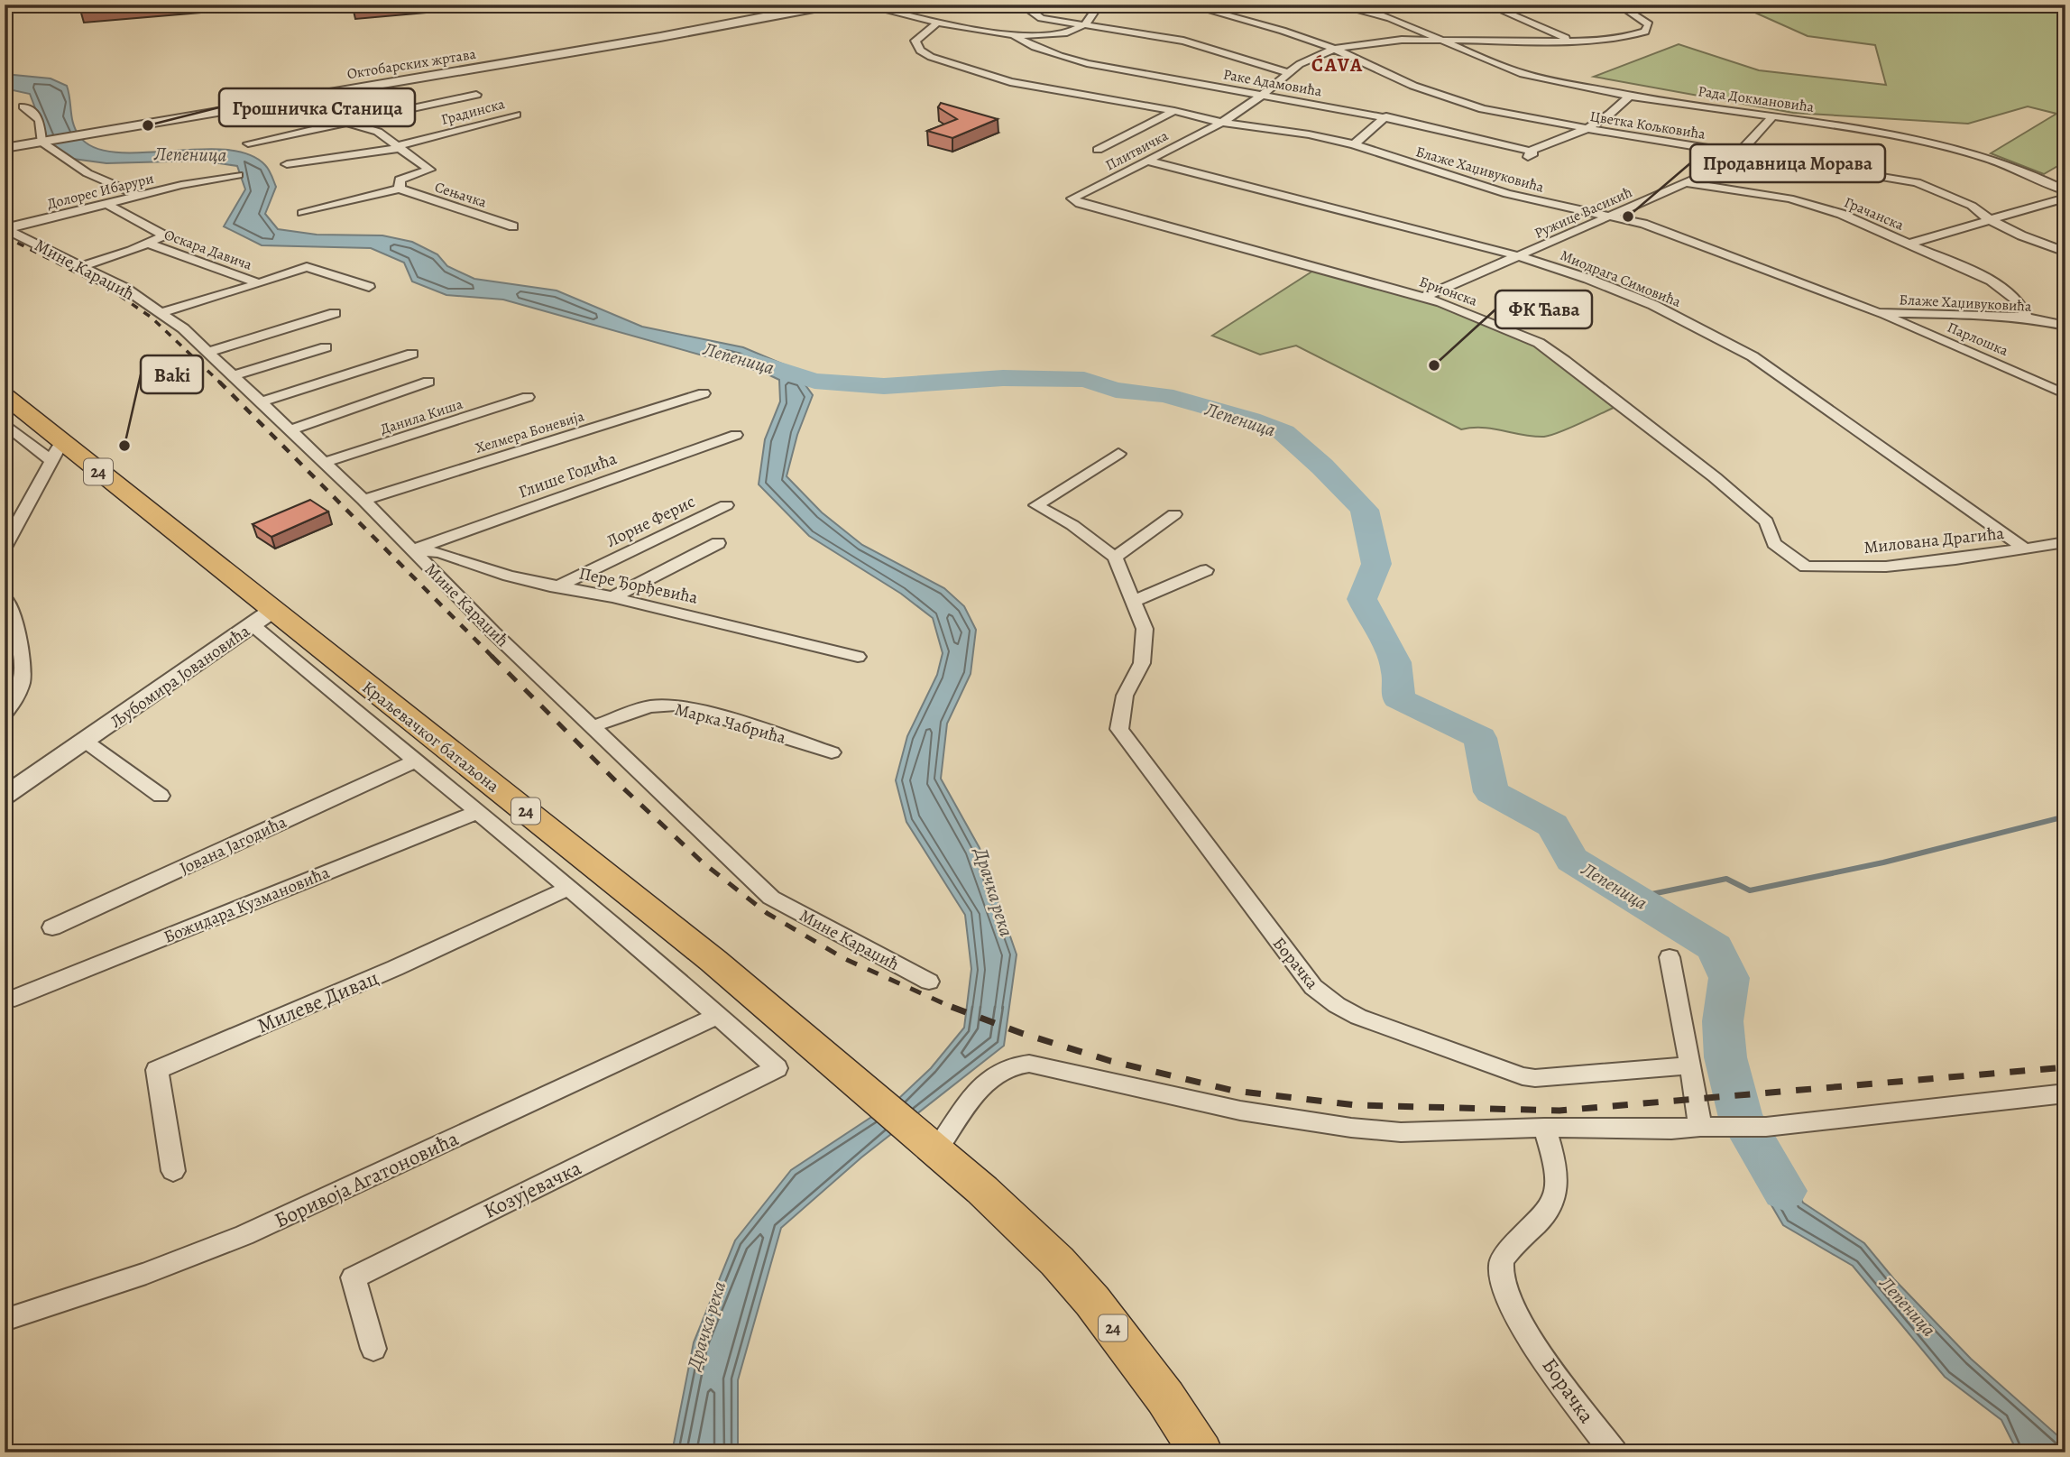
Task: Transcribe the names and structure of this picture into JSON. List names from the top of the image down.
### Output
{
  "streets": {
    "main road": ["24", "Краљевачког батаљона"],
    "street": [
      "Октобарских жртава",
      "Раке Адамовића",
      "Рада Докмановића",
      "Градинска",
      "Цветка Кољковића",
      "Плитвичка",
      "Блаже Хаџивуковића",
      "Долорес Ибарури",
      "Сењачка",
      "Ружице Васикић",
      "Грачанска",
      "Оскара Давича",
      "Мине Караџић",
      "Миодрага Симовића",
      "Брионска",
      "Парлошка",
      "Данила Киша",
      "Хелмера Боневија",
      "Глише Годића",
      "Лорне Ферис",
      "Милована Драгића",
      "Пере Ђорђевића",
      "Љубомира Јовановића",
      "Марка Чабрића",
      "Јована Јагодића",
      "Божидара Кузмановића",
      "Борачка",
      "Милеве Дивац",
      "Боривоја Агатоновића",
      "Козујевачка"
    ]
  },
  "crossings": [
    ["Октобарских жртава", "Сењачка"],
    ["Раке Адамовића", "Плитвичка"],
    ["Рада Докмановића", "Ружице Васикић"],
    ["Градинска", "Сењачка"],
    ["Цветка Кољковића", "Плитвичка"],
    ["Цветка Кољковића", "Ружице Васикић"],
    ["Плитвичка", "Блаже Хаџивуковића"],
    ["Плитвичка", "Миодрага Симовића"],
    ["Плитвичка", "Брионска"],
    ["Блаже Хаџивуковића", "Ружице Васикић"],
    ["Блаже Хаџивуковића", "Грачанска"],
    ["Блаже Хаџивуковића", "Парлошка"],
    ["Долорес Ибарури", "Оскара Давича"],
    ["Долорес Ибарури", "Мине Караџић"],
    ["Ружице Васикић", "Грачанска"],
    ["Ружице Васикић", "Миодрага Симовића"],
    ["Ружице Васикић", "Брионска"],
    ["Оскара Давича", "Мине Караџић"],
    ["Мине Караџић", "Данила Киша"],
    ["Мине Караџић", "Хелмера Боневија"],
    ["Мине Караџић", "Глише Годића"],
    ["Мине Караџић", "Пере Ђорђевића"],
    ["Мине Караџић", "Марка Чабрића"],
    ["Миодрага Симовића", "Милована Драгића"],
    ["Брионска", "Милована Драгића"],
    ["24", "Краљевачког батаљона"],
    ["Глише Годића", "Пере Ђорђевића"],
    ["Лорне Ферис", "Пере Ђорђевића"],
    ["Љубомира Јовановића", "Краљевачког батаљона"],
    ["Боривоја Агатоновића", "Козујевачка"]
  ],
  "districts": ["ĆAVA"],
  "water": ["Лепеница", "Драчка река"],
  "places": [
    "Грошничка Станица",
    "Продавница Морава",
    "ФК Ћава",
    "Baki"
  ]
}
